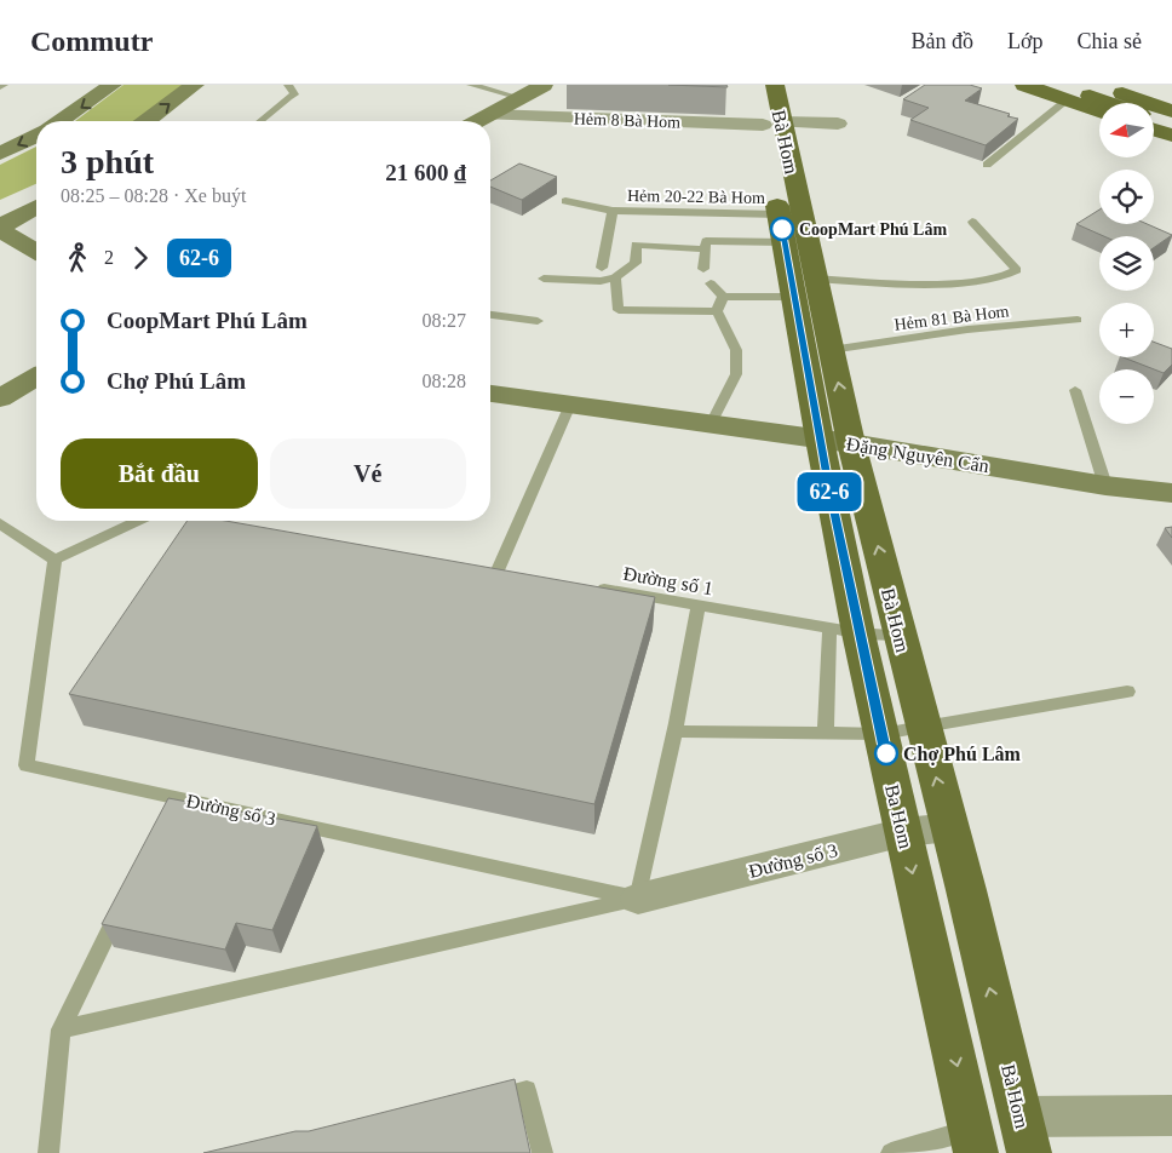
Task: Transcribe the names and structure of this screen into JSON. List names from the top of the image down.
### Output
{
  "streets": {
    "main road": ["Bà Hom", "Ba Hom"],
    "street": ["Hẻm 8 Bà Hom", "Đặng Nguyên Cẩn", "Đường số 3"],
    "lane": ["Hẻm 20-22 Bà Hom", "Hẻm 81 Bà Hom", "Đường số 1"]
  },
  "crossings": [
    ["Hẻm 8 Bà Hom", "Bà Hom"],
    ["Hẻm 8 Bà Hom", "Ba Hom"],
    ["Bà Hom", "Hẻm 81 Bà Hom"],
    ["Bà Hom", "Đặng Nguyên Cẩn"],
    ["Bà Hom", "Đường số 1"],
    ["Bà Hom", "Đường số 3"],
    ["Bà Hom", "Ba Hom"],
    ["Hẻm 20-22 Bà Hom", "Ba Hom"],
    ["Đặng Nguyên Cẩn", "Ba Hom"],
    ["Đường số 1", "Ba Hom"],
    ["Đường số 3", "Ba Hom"]
  ],
  "one_way": ["Bà Hom"],
  "places": ["CoopMart Phú Lâm", "Chợ Phú Lâm"],
  "lines": ["bus line 62-6"],
  "north": "left",
  "page": {
    "header": "Commutr",
    "nav": ["Bản đồ", "Lớp", "Chia sẻ"],
    "on_map": "62-6",
    "map_buttons": ["+", "−"],
    "heading": ["3 phút", "08:25 – 08:28 · Xe buýt", "21 600 ₫"],
    "legs": ["2", "62-6"],
    "list": [
      {
        "name": "CoopMart Phú Lâm",
        "value": "08:27"
      },
      {
        "name": "Chợ Phú Lâm",
        "value": "08:28"
      }
    ],
    "buttons": ["Bắt đầu", "Vé"]
  }
}
